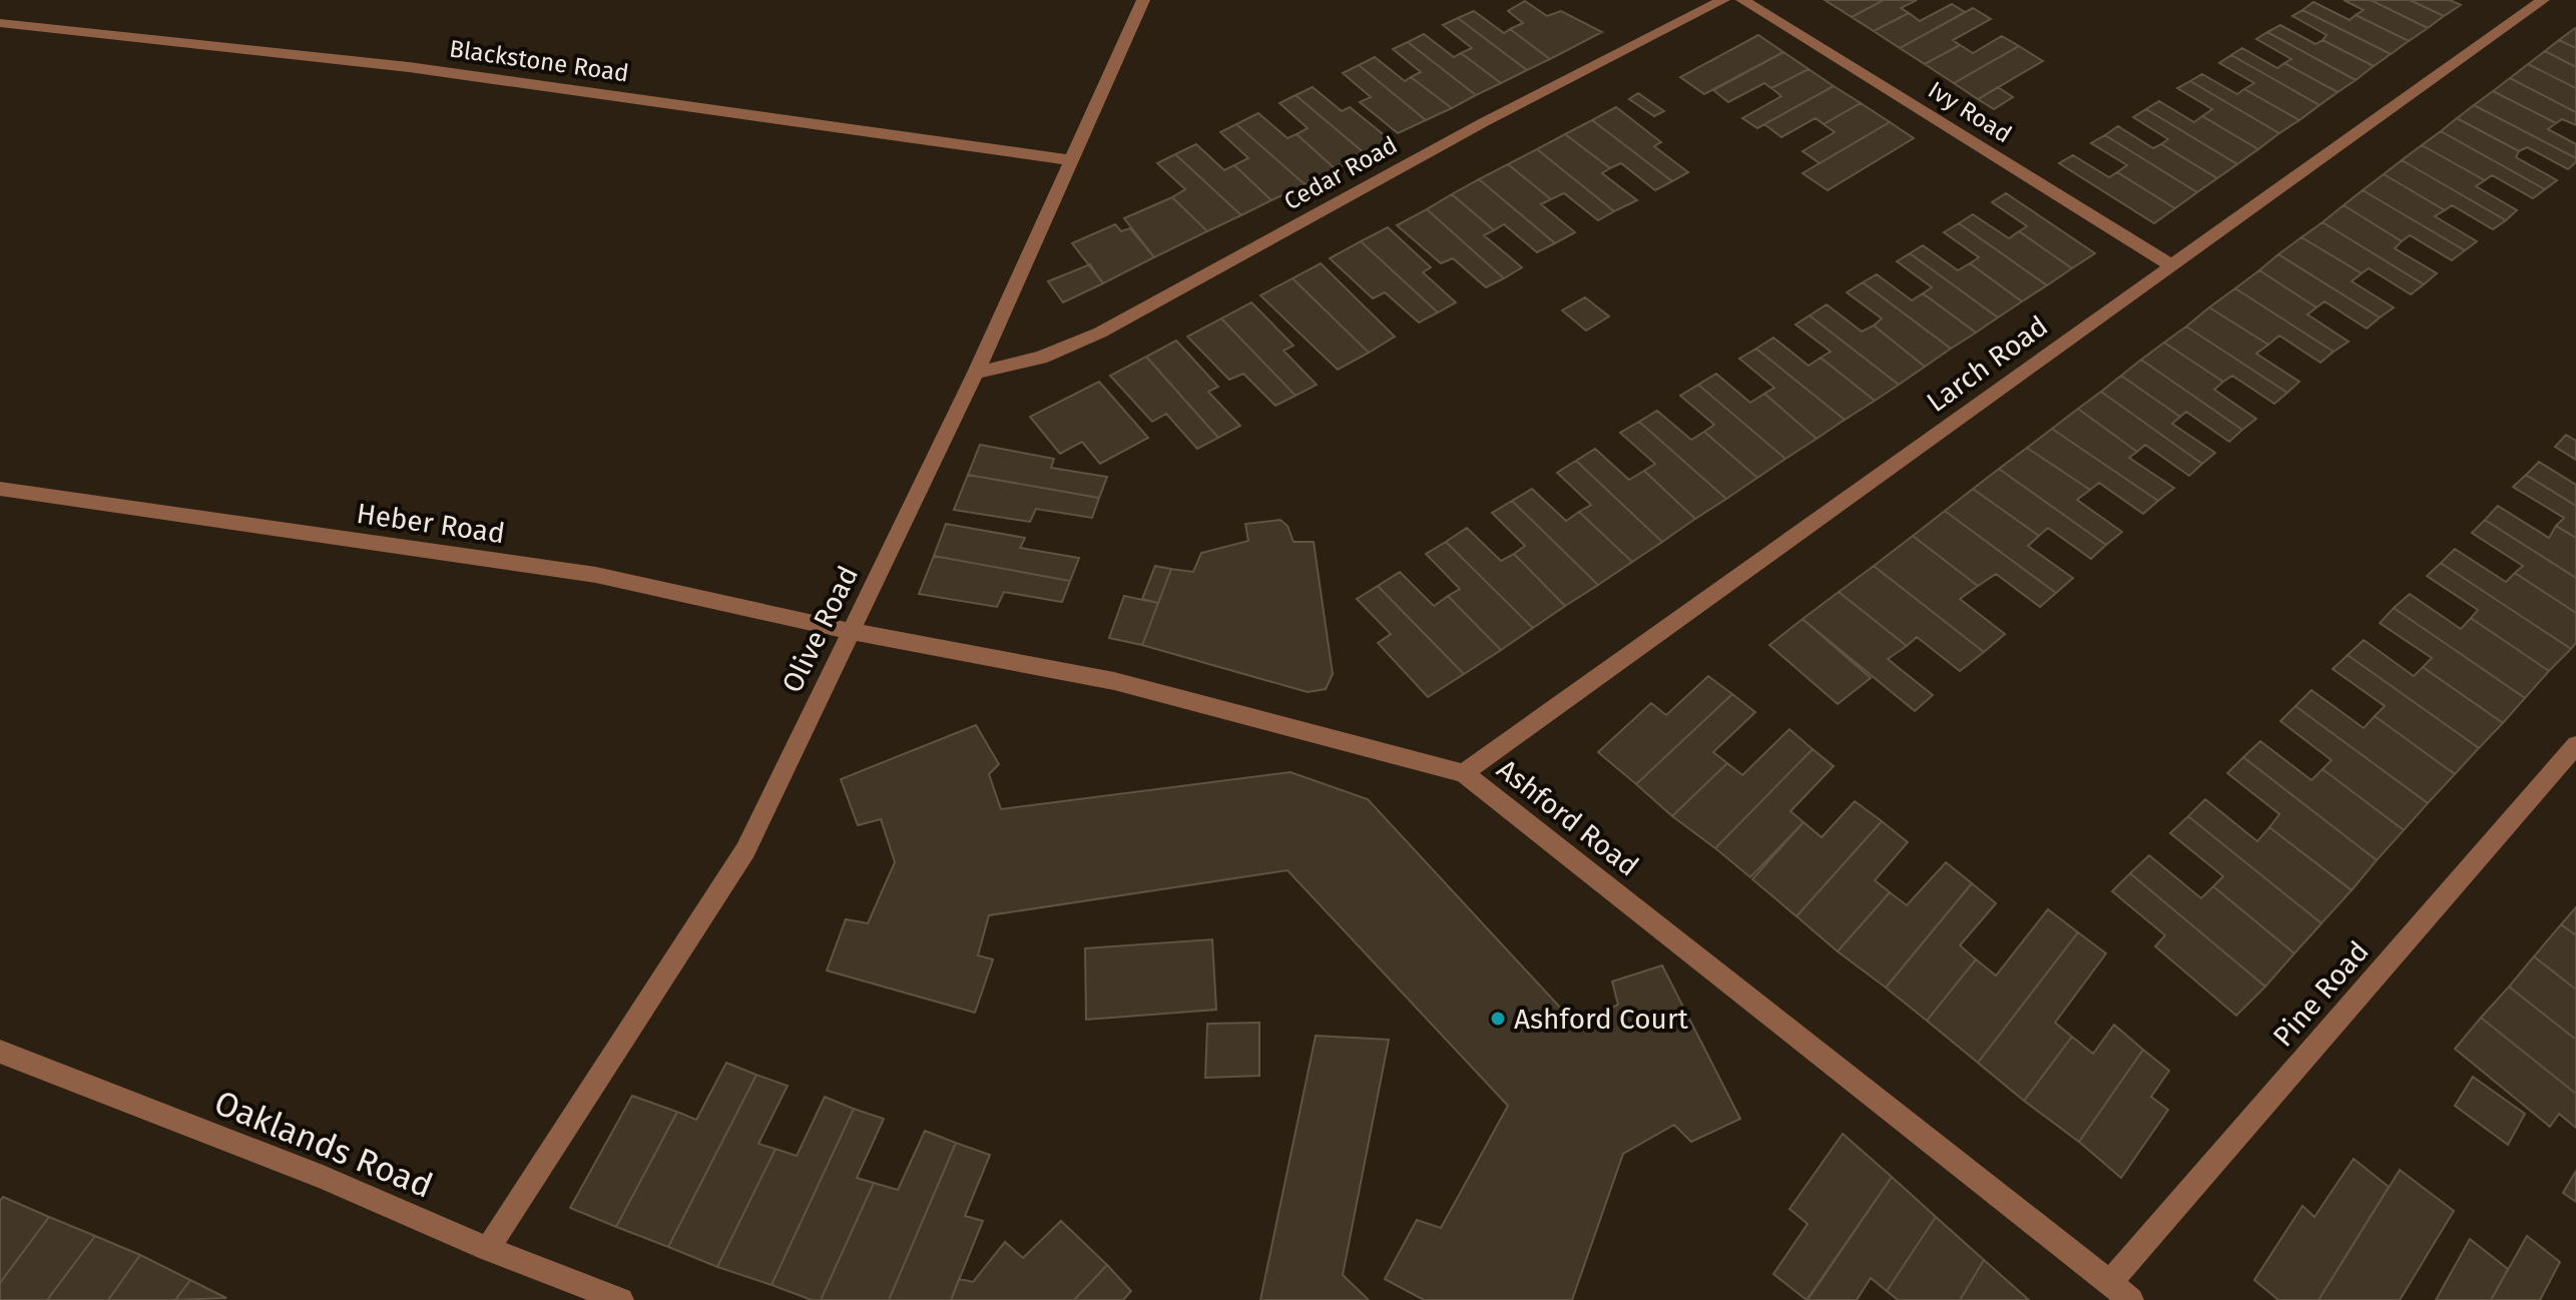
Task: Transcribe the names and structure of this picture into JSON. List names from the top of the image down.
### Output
{
  "streets": {
    "street": [
      "Blackstone Road",
      "Ivy Road",
      "Cedar Road",
      "Larch Road",
      "Heber Road",
      "Olive Road",
      "Ashford Road",
      "Pine Road",
      "Oaklands Road"
    ]
  },
  "crossings": [
    ["Blackstone Road", "Olive Road"],
    ["Ivy Road", "Larch Road"],
    ["Cedar Road", "Olive Road"],
    ["Larch Road", "Ashford Road"],
    ["Heber Road", "Olive Road"],
    ["Heber Road", "Ashford Road"],
    ["Olive Road", "Ashford Road"],
    ["Olive Road", "Oaklands Road"],
    ["Ashford Road", "Pine Road"]
  ],
  "places": ["Ashford Court"]
}
